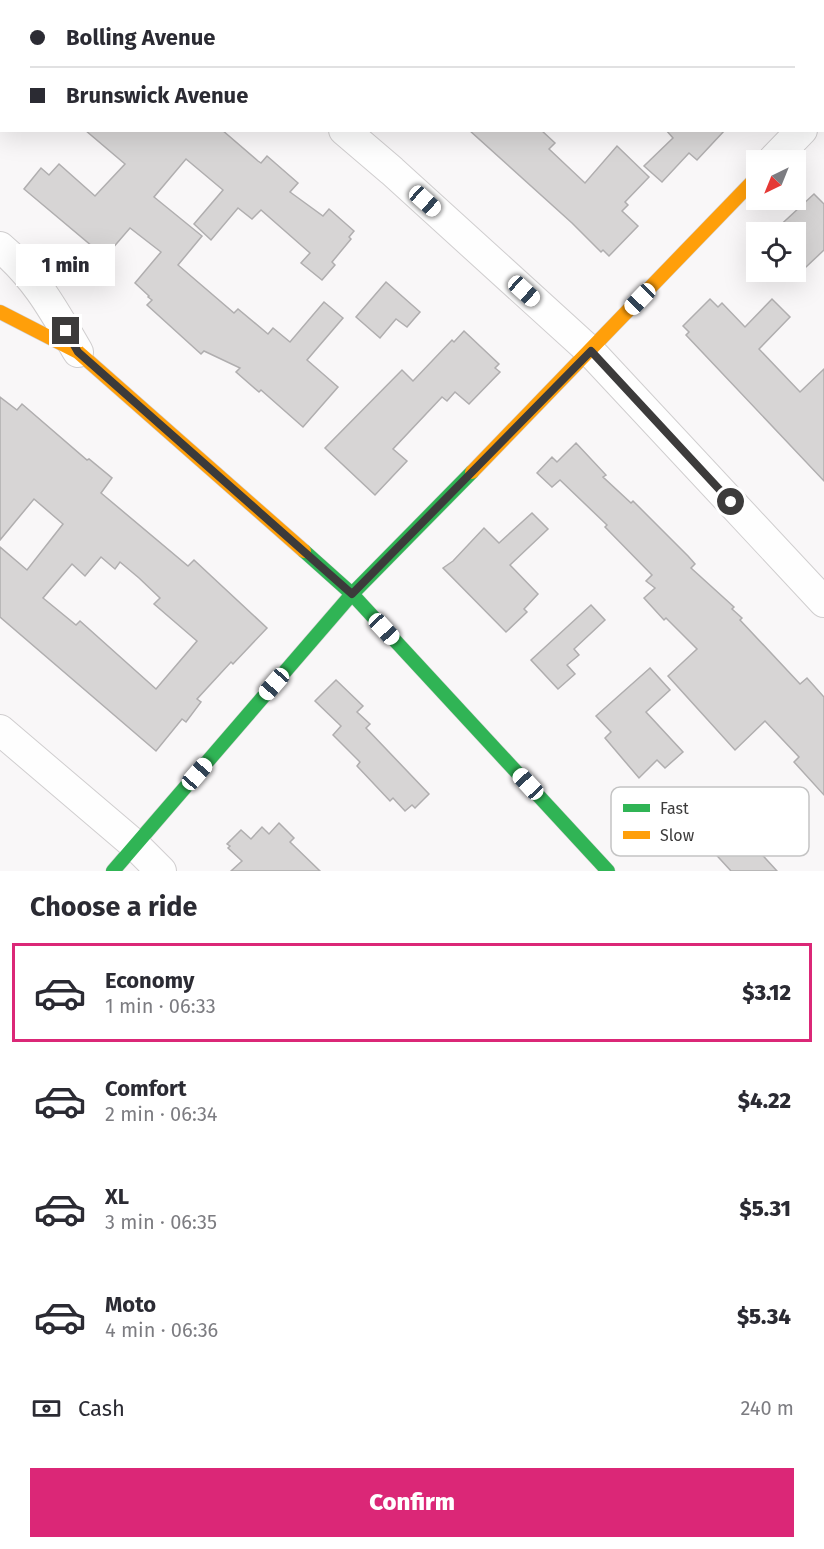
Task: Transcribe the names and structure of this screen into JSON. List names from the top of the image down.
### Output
{
  "legend": ["Fast", "Slow"],
  "north": "bottom left",
  "page": {
    "banner": ["Bolling Avenue", "Brunswick Avenue"],
    "bubble": "1 min",
    "heading": "Choose a ride",
    "list": [
      {
        "name": "Economy",
        "note": "1 min · 06:33",
        "value": "$3.12"
      },
      {
        "name": "Comfort",
        "note": "2 min · 06:34",
        "value": "$4.22"
      },
      {
        "name": "XL",
        "note": "3 min · 06:35",
        "value": "$5.31"
      },
      {
        "name": "Moto",
        "note": "4 min · 06:36",
        "value": "$5.34"
      }
    ],
    "pay": ["Cash", "240 m"],
    "buttons": "Confirm"
  }
}
